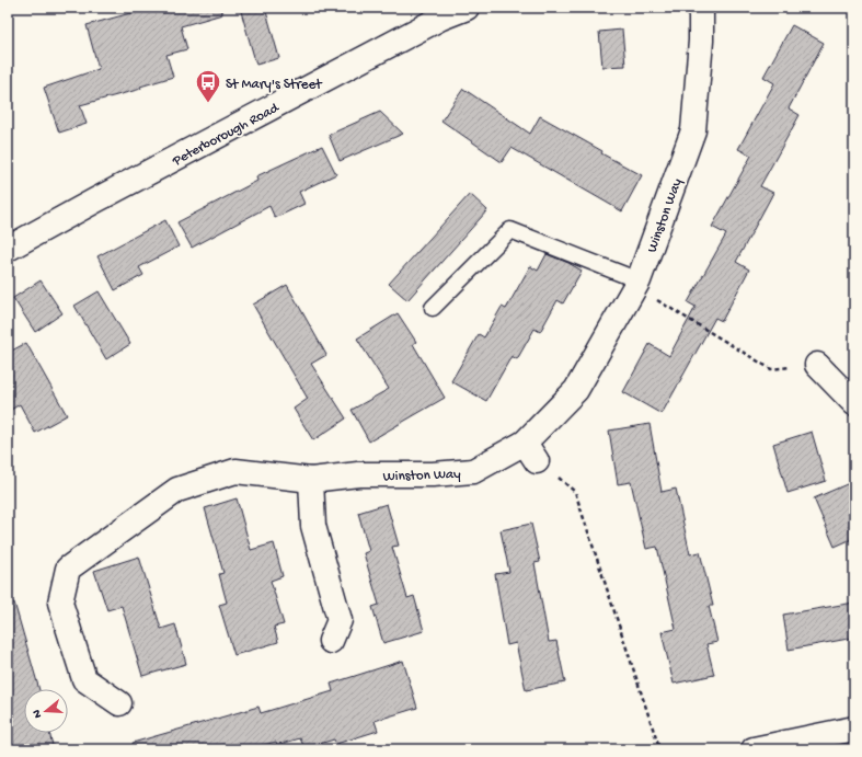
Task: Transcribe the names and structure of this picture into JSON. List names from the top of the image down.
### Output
{
  "streets": {
    "street": ["Peterborough Road", "Winston Way"]
  },
  "places": {
    "bus stop": ["St Mary's Street"]
  },
  "north": "left"
}
